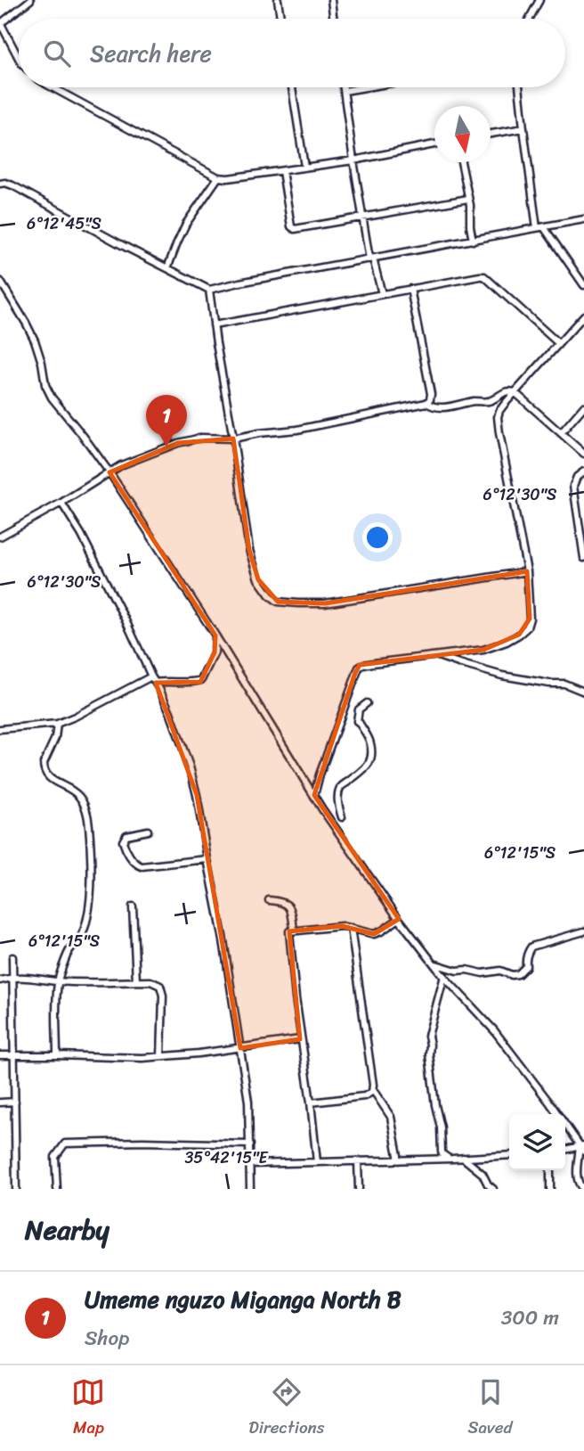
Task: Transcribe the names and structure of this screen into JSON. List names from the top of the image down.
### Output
{
  "north": "bottom",
  "page": {
    "search": "Search here",
    "pins": "1",
    "heading": "Nearby",
    "list": [
      {
        "mark": "1",
        "name": "Umeme nguzo Miganga North B",
        "note": "Shop",
        "value": "300 m"
      }
    ],
    "nav": ["Map", "Directions", "Saved"]
  },
  "coordinates": [
    "6°12'45\"S",
    "6°12'30\"S",
    "6°12'15\"S",
    "35°42'15\"E"
  ]
}
